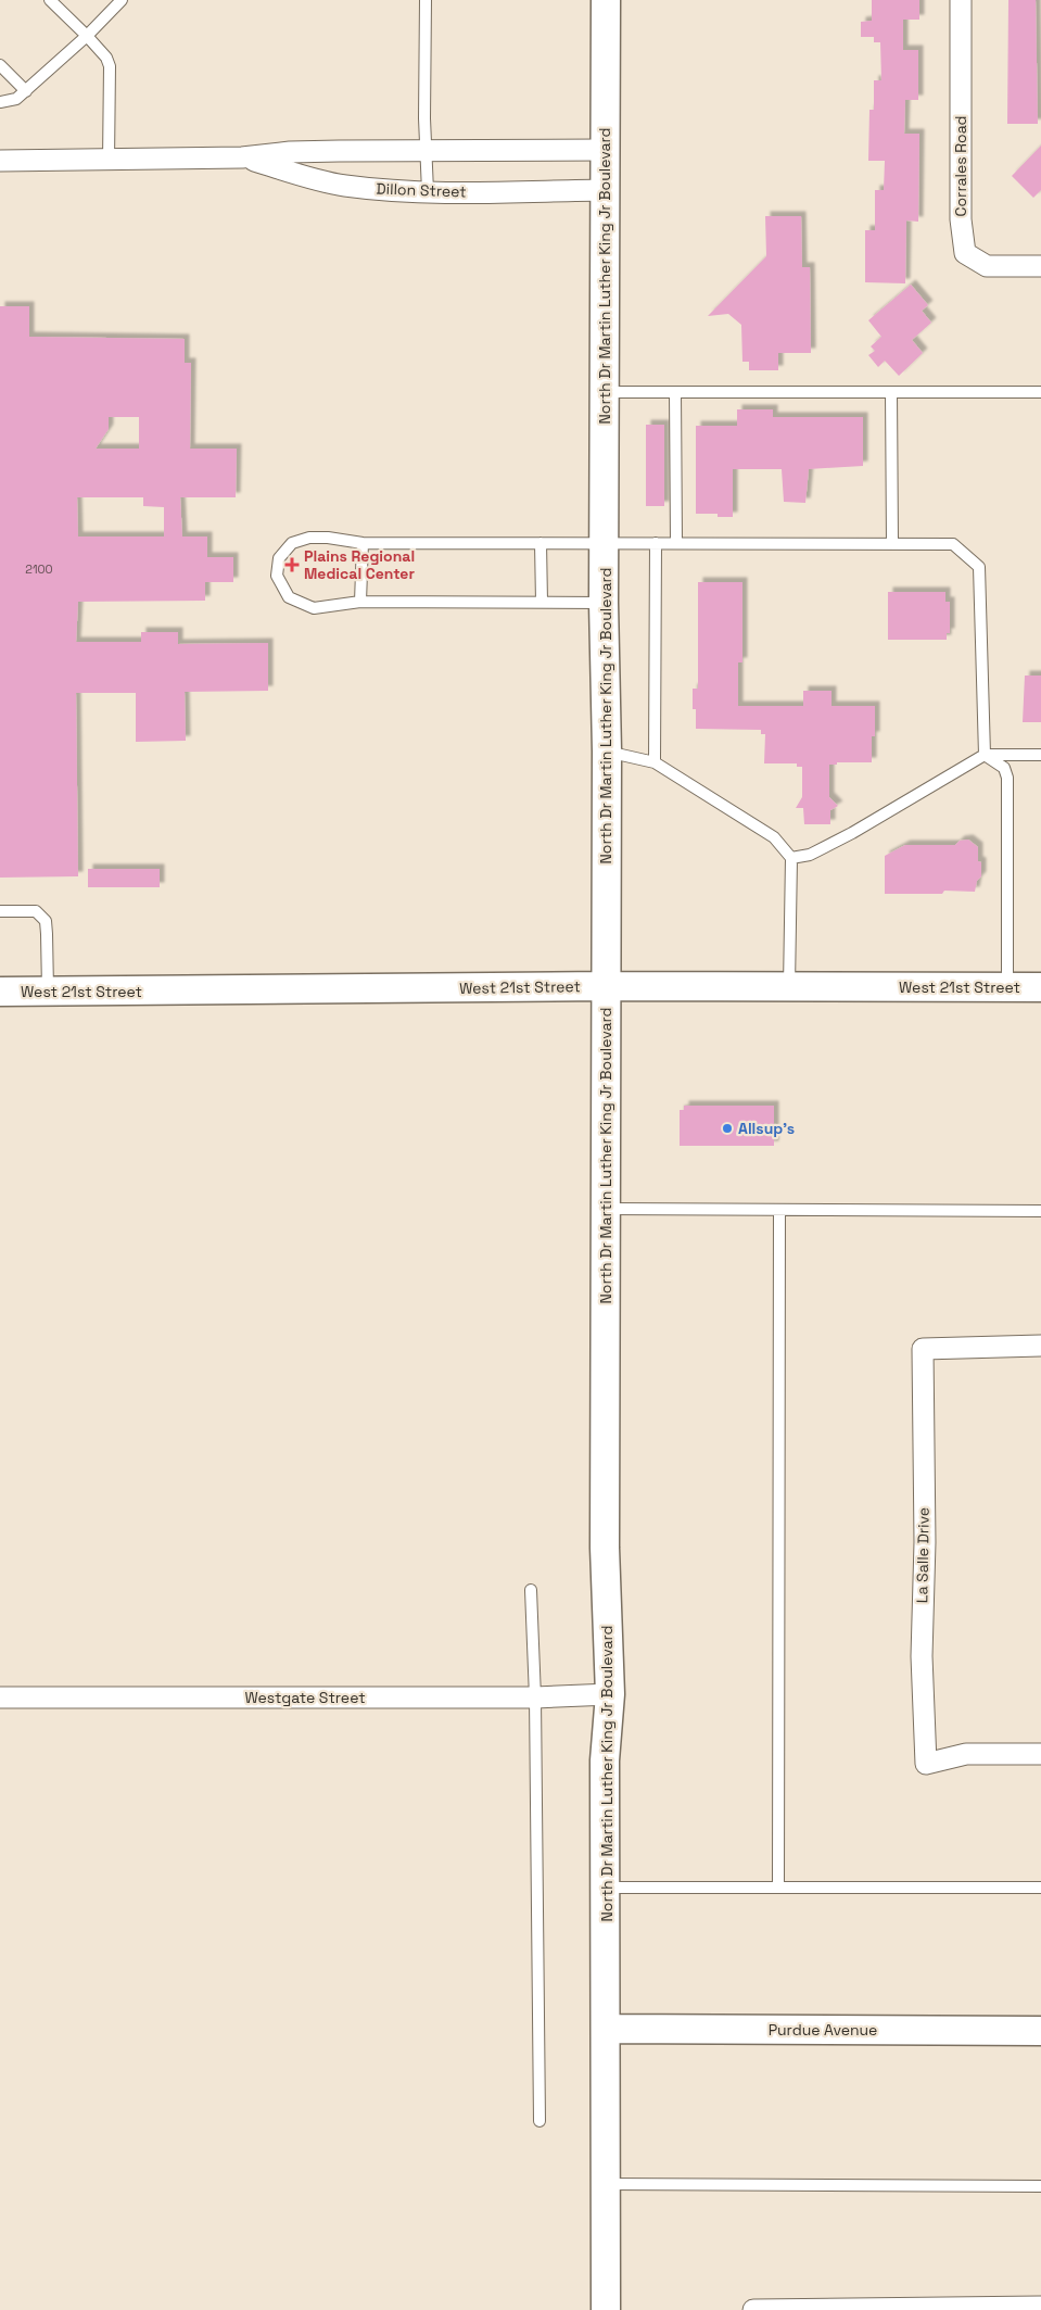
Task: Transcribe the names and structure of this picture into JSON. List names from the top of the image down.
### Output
{
  "streets": {
    "street": [
      "Corrales Road",
      "Dillon Street",
      "North Dr Martin Luther King Jr Boulevard",
      "West 21st Street",
      "La Salle Drive",
      "Westgate Street",
      "Purdue Avenue"
    ]
  },
  "crossings": [
    ["Dillon Street", "North Dr Martin Luther King Jr Boulevard"],
    ["North Dr Martin Luther King Jr Boulevard", "West 21st Street"],
    ["North Dr Martin Luther King Jr Boulevard", "Westgate Street"],
    ["North Dr Martin Luther King Jr Boulevard", "Purdue Avenue"]
  ],
  "places": {
    "health": ["Plains Regional Medical Center"],
    "other": ["Allsup's"]
  },
  "house_numbers": ["2100"]
}
